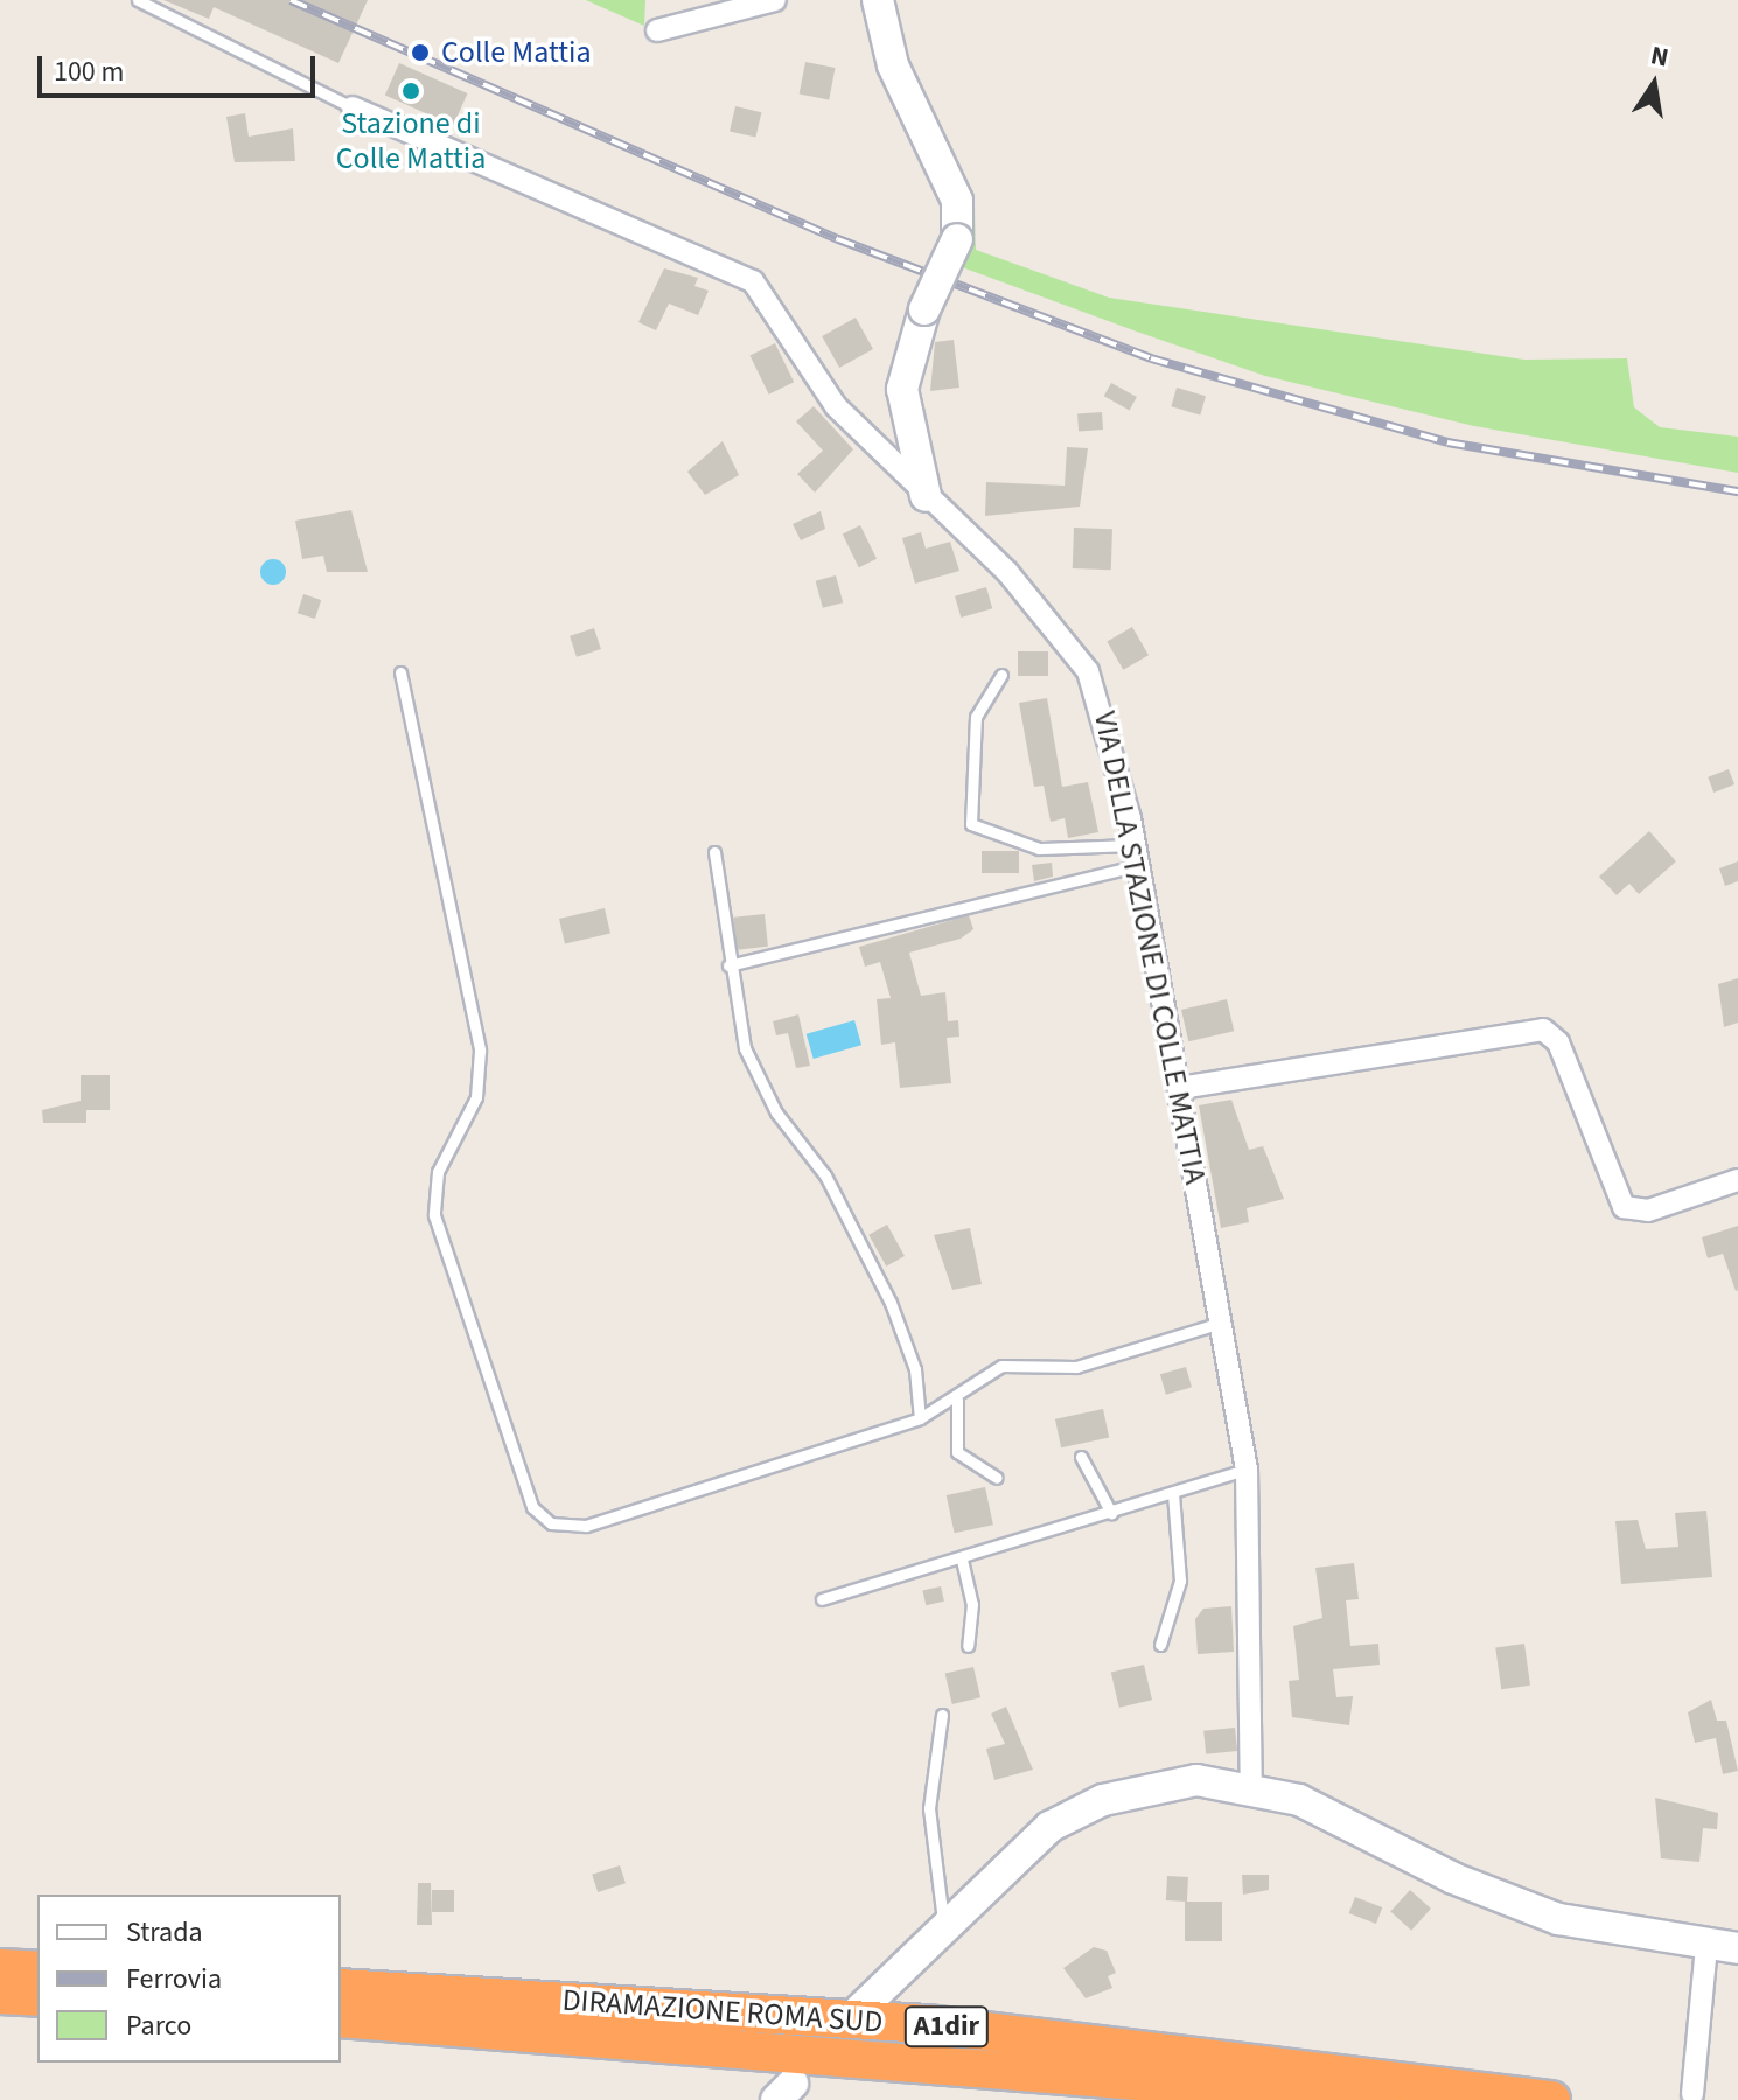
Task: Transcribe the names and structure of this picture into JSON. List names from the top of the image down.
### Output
{
  "streets": {
    "highway": ["DIRAMAZIONE ROMA SUD", "A1dir"],
    "street": ["VIA DELLA STAZIONE DI COLLE MATTIA"]
  },
  "places": ["Colle Mattia", "Stazione di Colle Mattia"],
  "legend": ["Strada", "Ferrovia", "Parco"],
  "scale_bar": "100 m",
  "north": "top"
}
